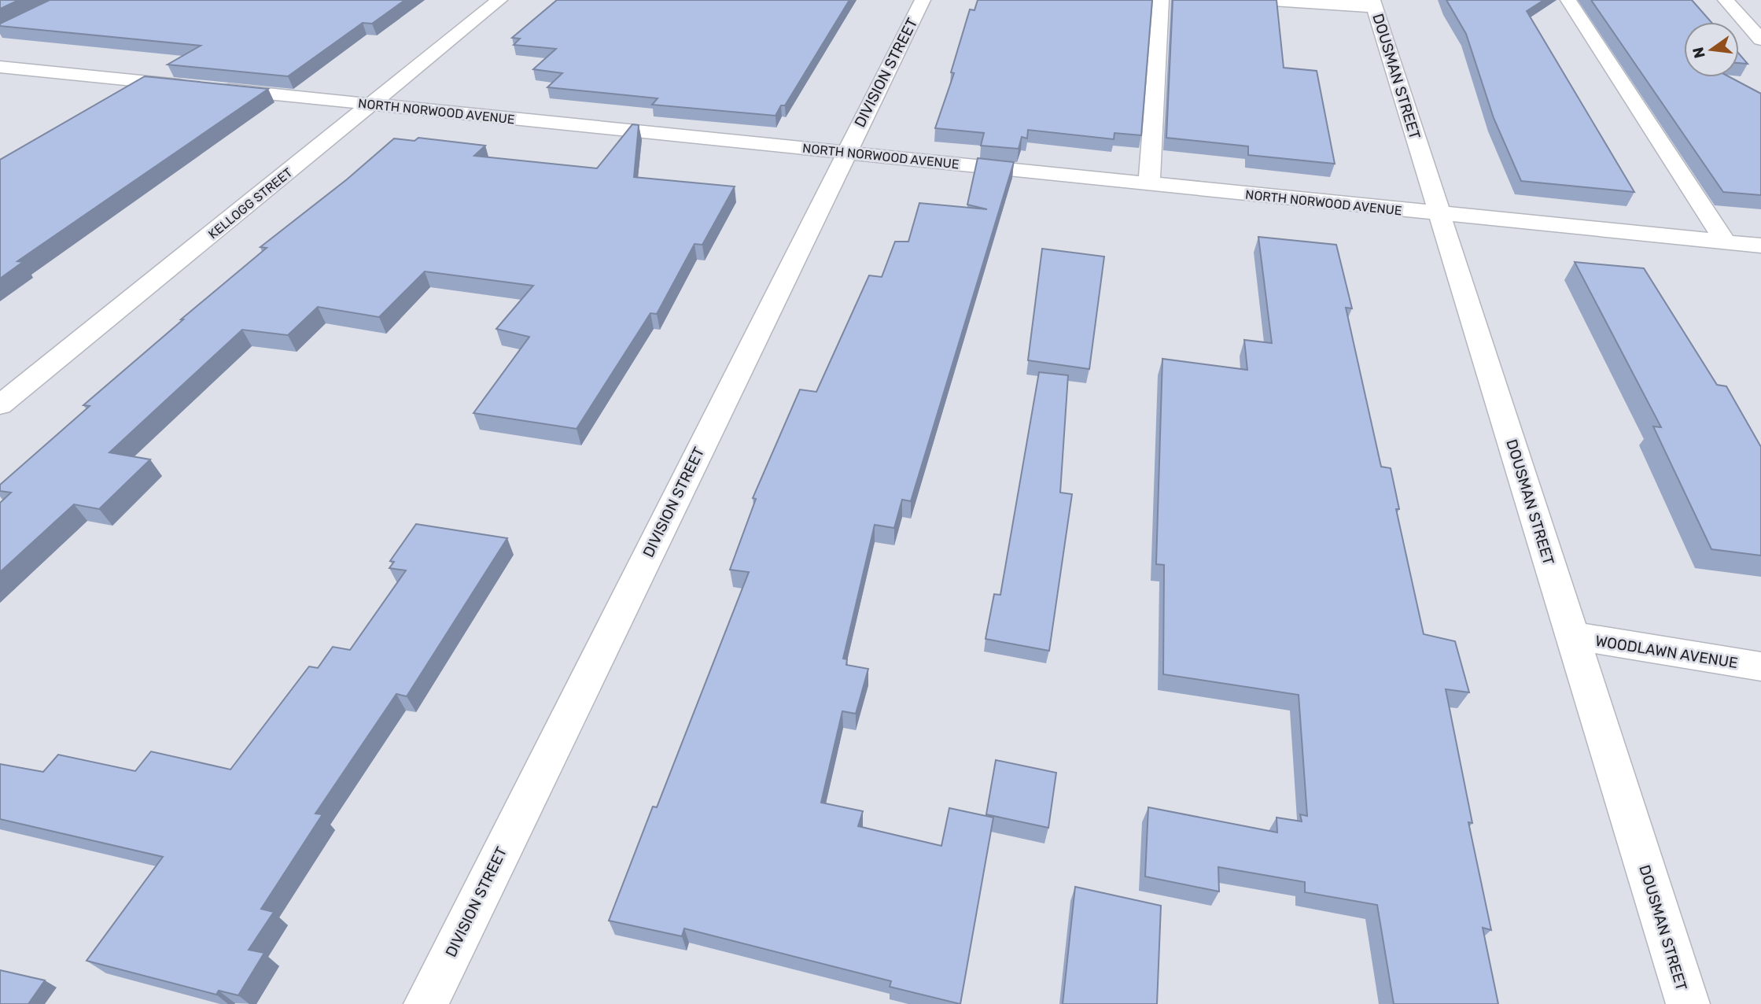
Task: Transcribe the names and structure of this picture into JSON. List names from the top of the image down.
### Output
{
  "streets": {
    "street": [
      "DIVISION STREET",
      "DOUSMAN STREET",
      "NORTH NORWOOD AVENUE",
      "KELLOGG STREET",
      "WOODLAWN AVENUE"
    ]
  },
  "crossings": [
    ["DIVISION STREET", "NORTH NORWOOD AVENUE"],
    ["DOUSMAN STREET", "NORTH NORWOOD AVENUE"],
    ["DOUSMAN STREET", "WOODLAWN AVENUE"],
    ["NORTH NORWOOD AVENUE", "KELLOGG STREET"]
  ],
  "north": "left"
}
